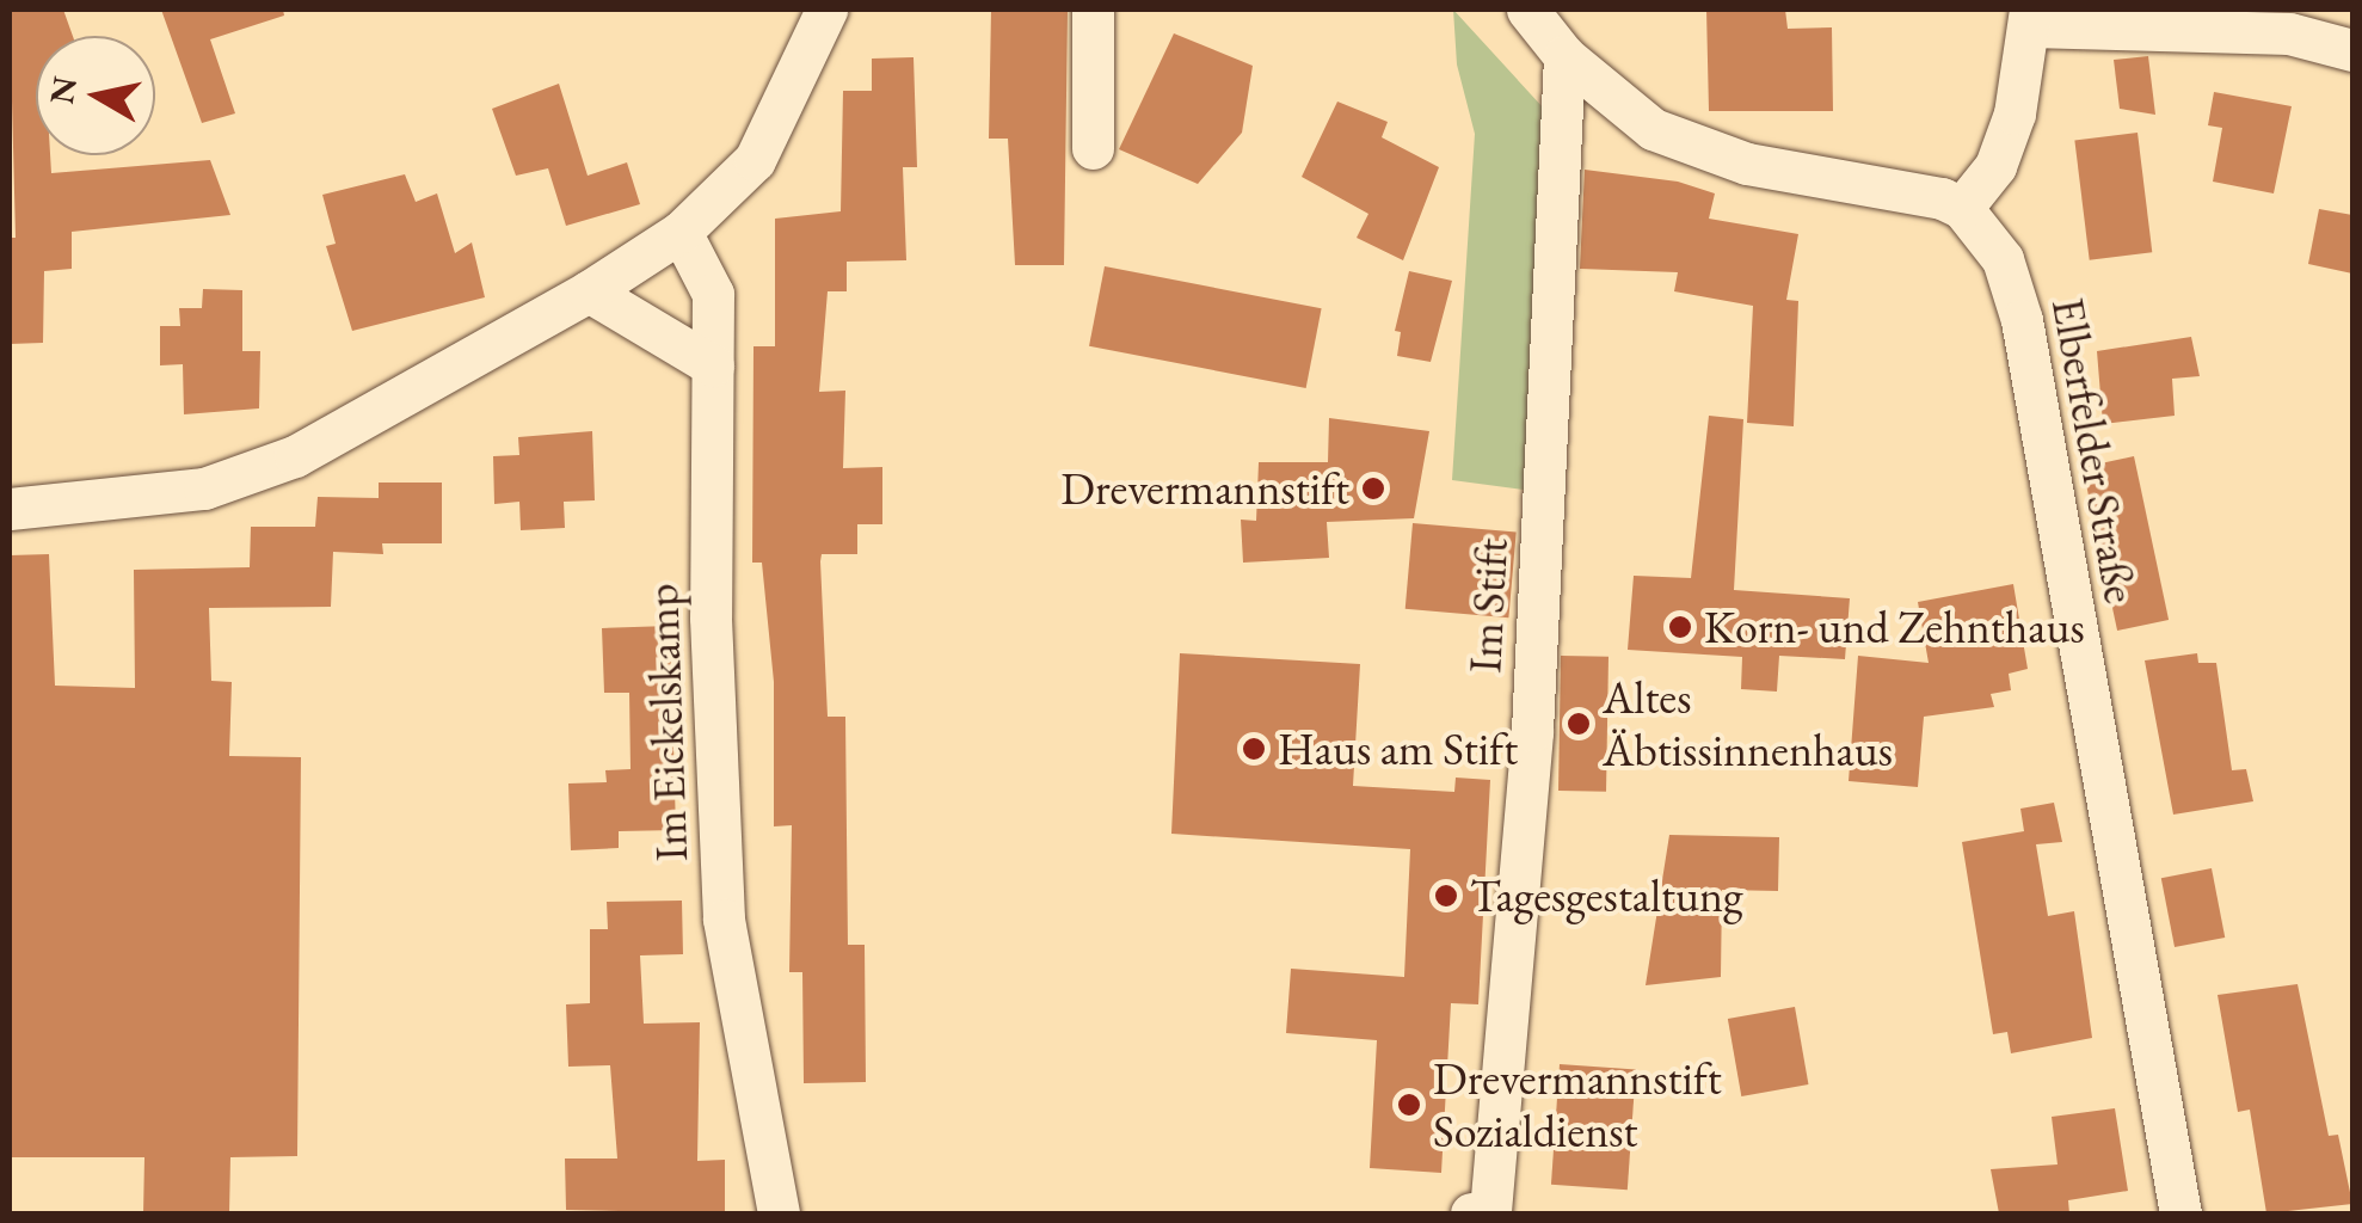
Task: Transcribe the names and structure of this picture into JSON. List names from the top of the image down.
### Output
{
  "streets": {
    "street": ["Elberfelder Straße", "Im Stift", "Im Eickelskamp"]
  },
  "places": [
    "Drevermannstift",
    "Korn- und Zehnthaus",
    "Altes Äbtissinnenhaus",
    "Haus am Stift",
    "Tagesgestaltung",
    "Drevermannstift Sozialdienst"
  ],
  "north": "left"
}
